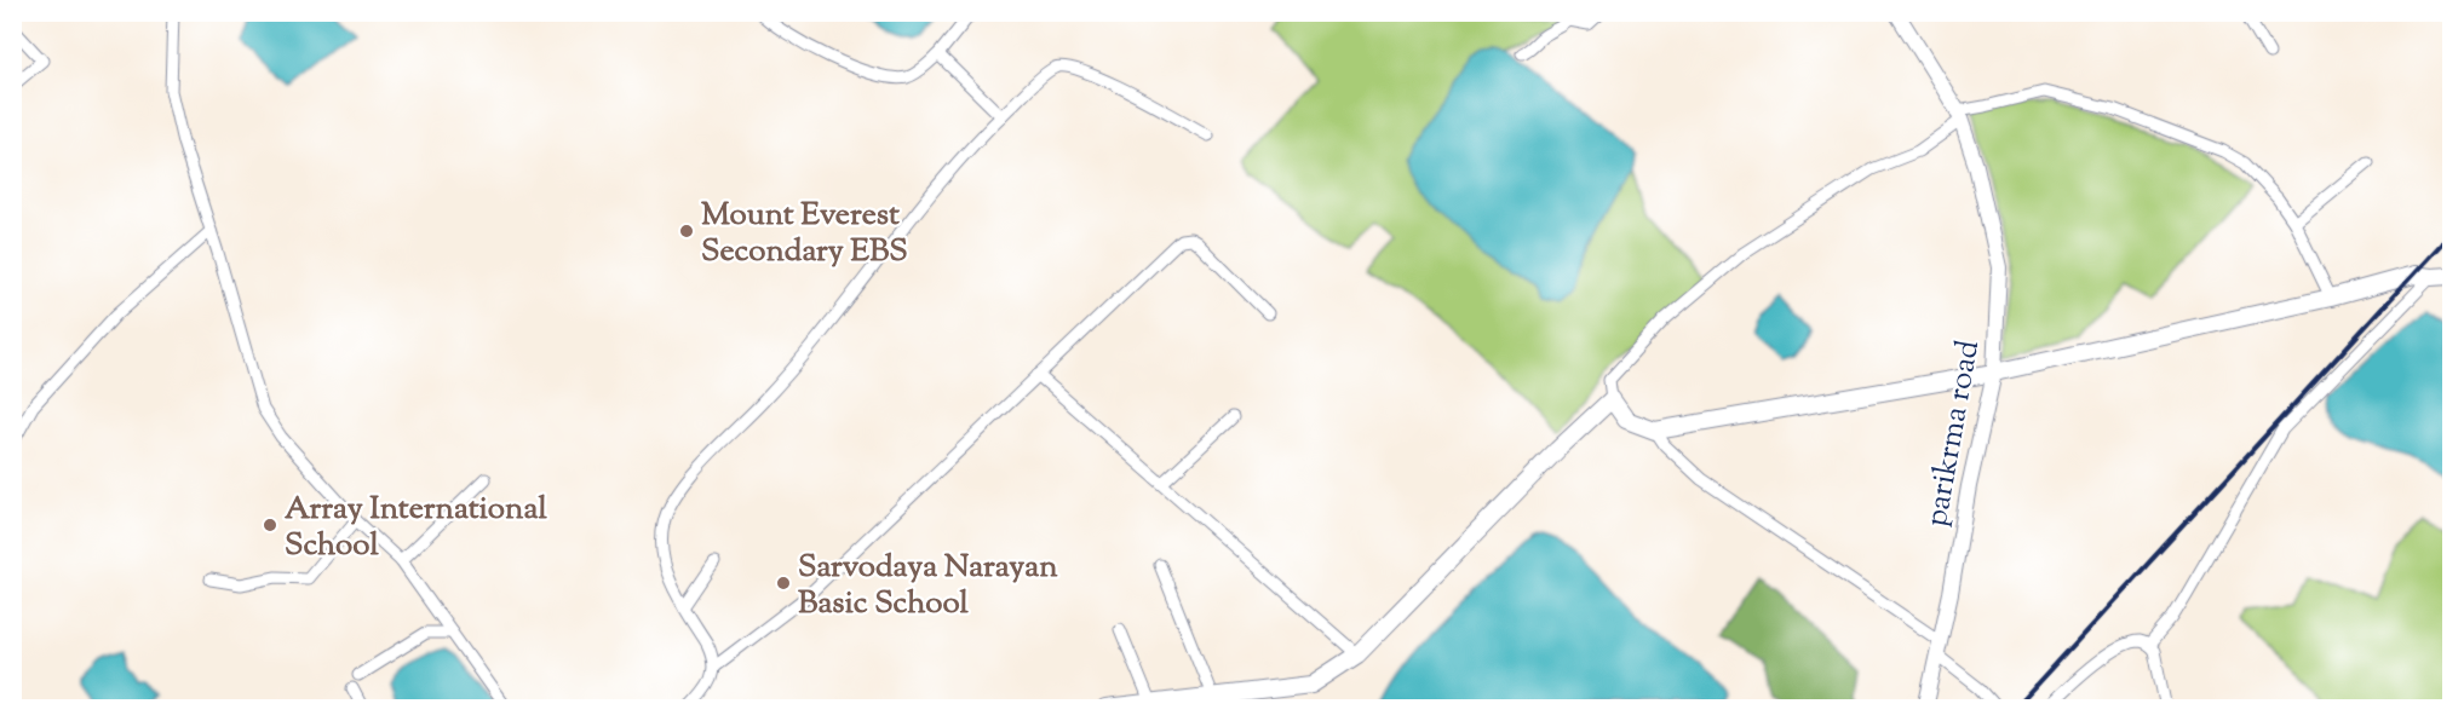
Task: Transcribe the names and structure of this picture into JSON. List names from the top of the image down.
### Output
{
  "streets": {
    "street": ["parikrma road"]
  },
  "places": ["Mount Everest Secondary EBS", "Array International School", "Sarvodaya Narayan Basic School"]
}
